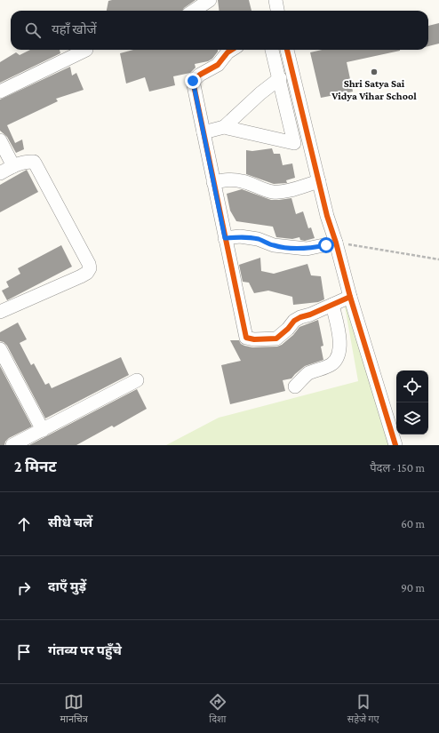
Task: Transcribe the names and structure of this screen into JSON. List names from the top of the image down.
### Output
{
  "places": ["Shri Satya Sai Vidya Vihar School"],
  "page": {
    "search": "यहाँ खोजें",
    "heading": ["2 मिनट", "पैदल · 150 m"],
    "list": [
      ["सीधे चलें", "60 m"],
      ["दाएँ मुड़ें", "90 m"],
      "गंतव्य पर पहुँचे"
    ],
    "nav": ["मानचित्र", "दिशा", "सहेजे गए"]
  }
}
